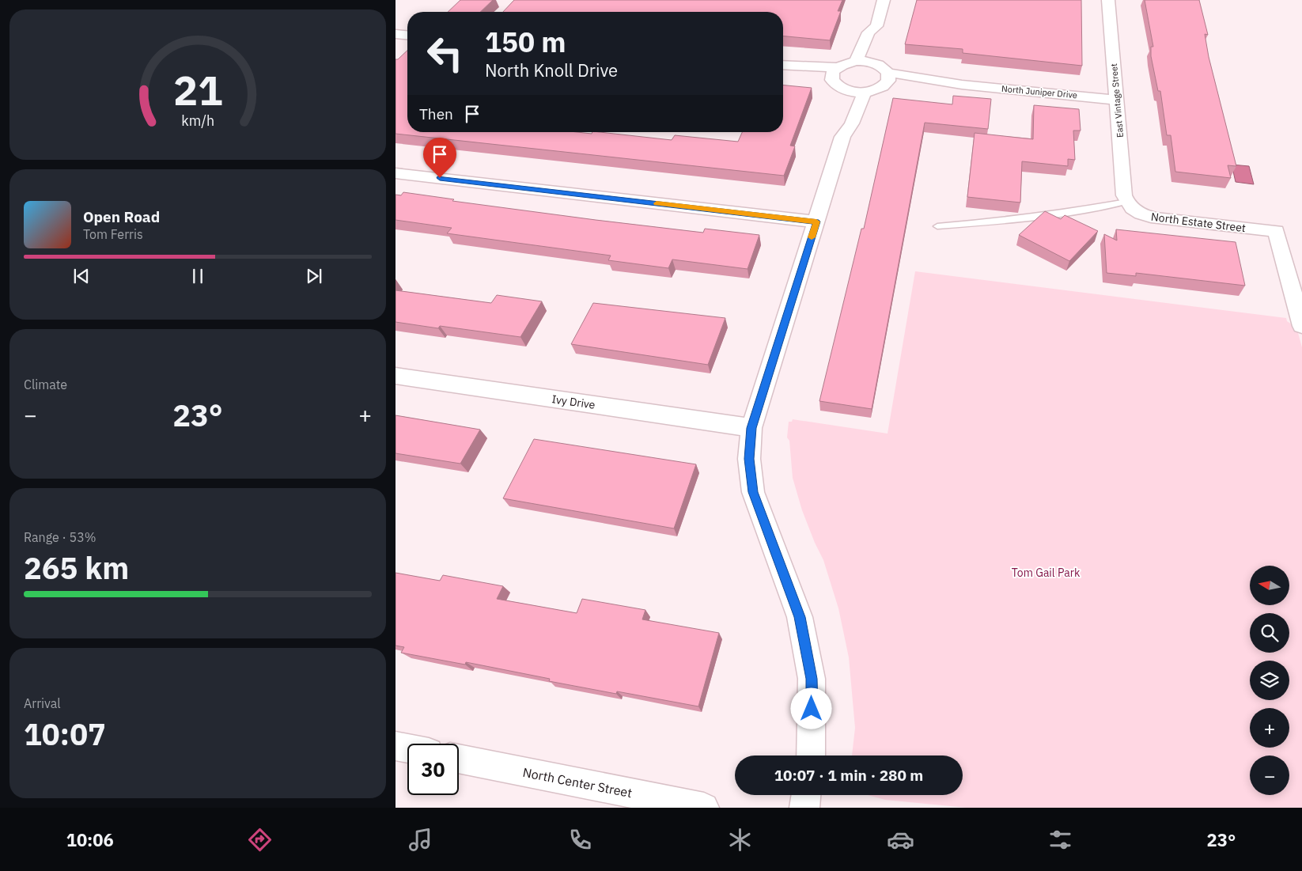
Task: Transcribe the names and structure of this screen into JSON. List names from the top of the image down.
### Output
{
  "streets": {
    "street": [
      "North Juniper Drive",
      "East Vintage Street",
      "North Estate Street",
      "Ivy Drive",
      "North Center Street"
    ]
  },
  "crossings": [
    ["North Juniper Drive", "East Vintage Street"],
    ["East Vintage Street", "North Estate Street"]
  ],
  "parks": ["Tom Gail Park"],
  "north": "left",
  "page": {
    "turn": ["150 m", "North Knoll Drive"],
    "then": "Then",
    "song": ["Open Road", "Tom Ferris"],
    "tile": [
      "Climate",
      ["Range · 53%", "265 km"],
      ["Arrival", "10:07"]
    ],
    "heat": ["−", "23°", "+"],
    "map_buttons": ["+", "−"],
    "limit": "30",
    "trip": "10:07 · 1 min · 280 m",
    "tabs": ["10:06", "23°"],
    "gauge": ["21", "km/h"]
  }
}
